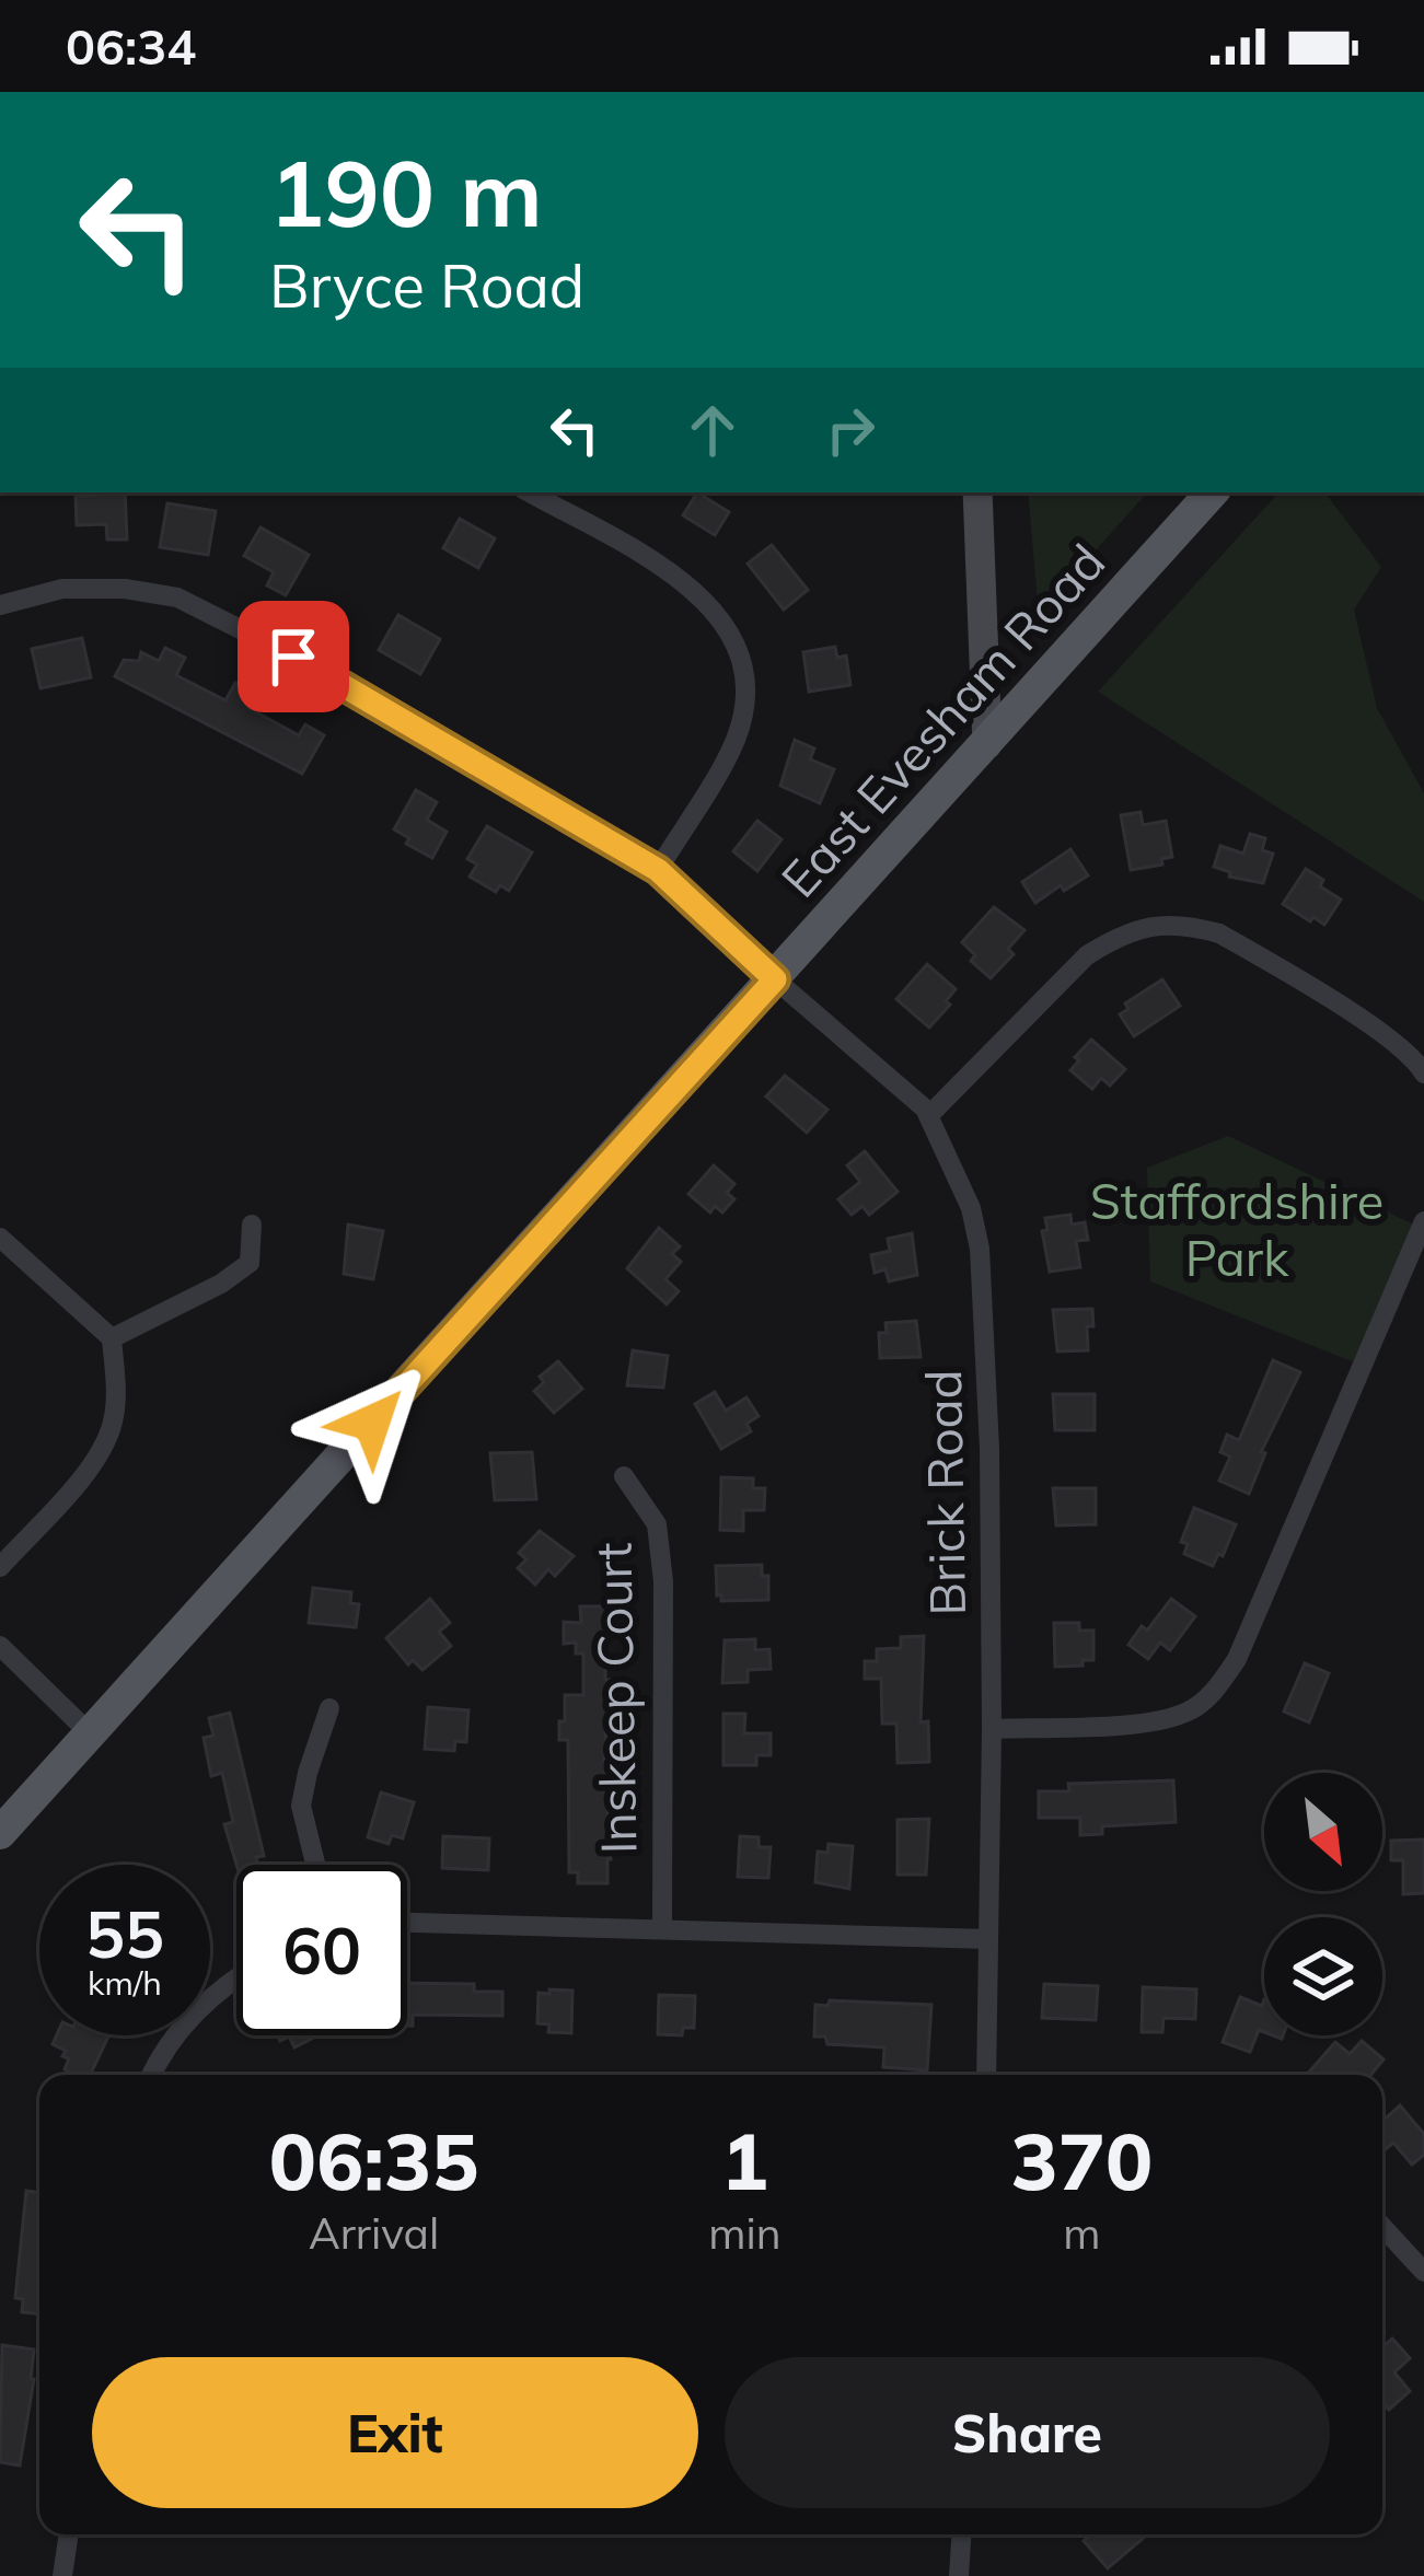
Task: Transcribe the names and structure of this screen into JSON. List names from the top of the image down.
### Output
{
  "streets": {
    "main road": ["East Evesham Road"],
    "street": ["Brick Road", "Inskeep Court"]
  },
  "crossings": [
    ["East Evesham Road", "Brick Road"]
  ],
  "parks": ["Staffordshire Park"],
  "north": "bottom right",
  "page": {
    "status": "06:34",
    "turn": ["190 m", "Bryce Road"],
    "speed": "55 km/h",
    "limit": "60",
    "eta": [
      "06:35",
      "Arrival",
      "1",
      "min",
      "370",
      "m"
    ],
    "buttons": ["Exit", "Share"]
  }
}
